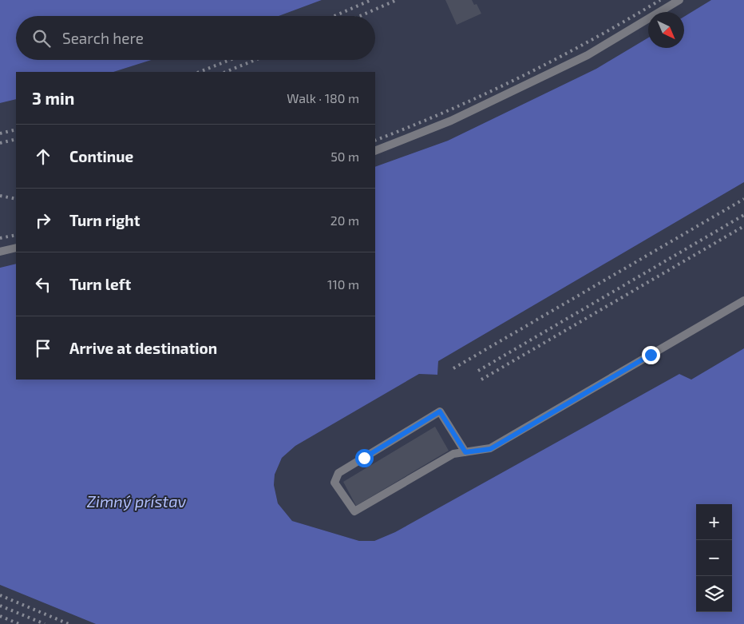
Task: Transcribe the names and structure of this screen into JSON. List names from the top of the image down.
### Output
{
  "water": ["Zimný prístav"],
  "north": "bottom right",
  "page": {
    "search": "Search here",
    "heading": ["3 min", "Walk · 180 m"],
    "list": [
      ["Continue", "50 m"],
      ["Turn right", "20 m"],
      ["Turn left", "110 m"],
      "Arrive at destination"
    ],
    "map_buttons": ["+", "−"]
  }
}
